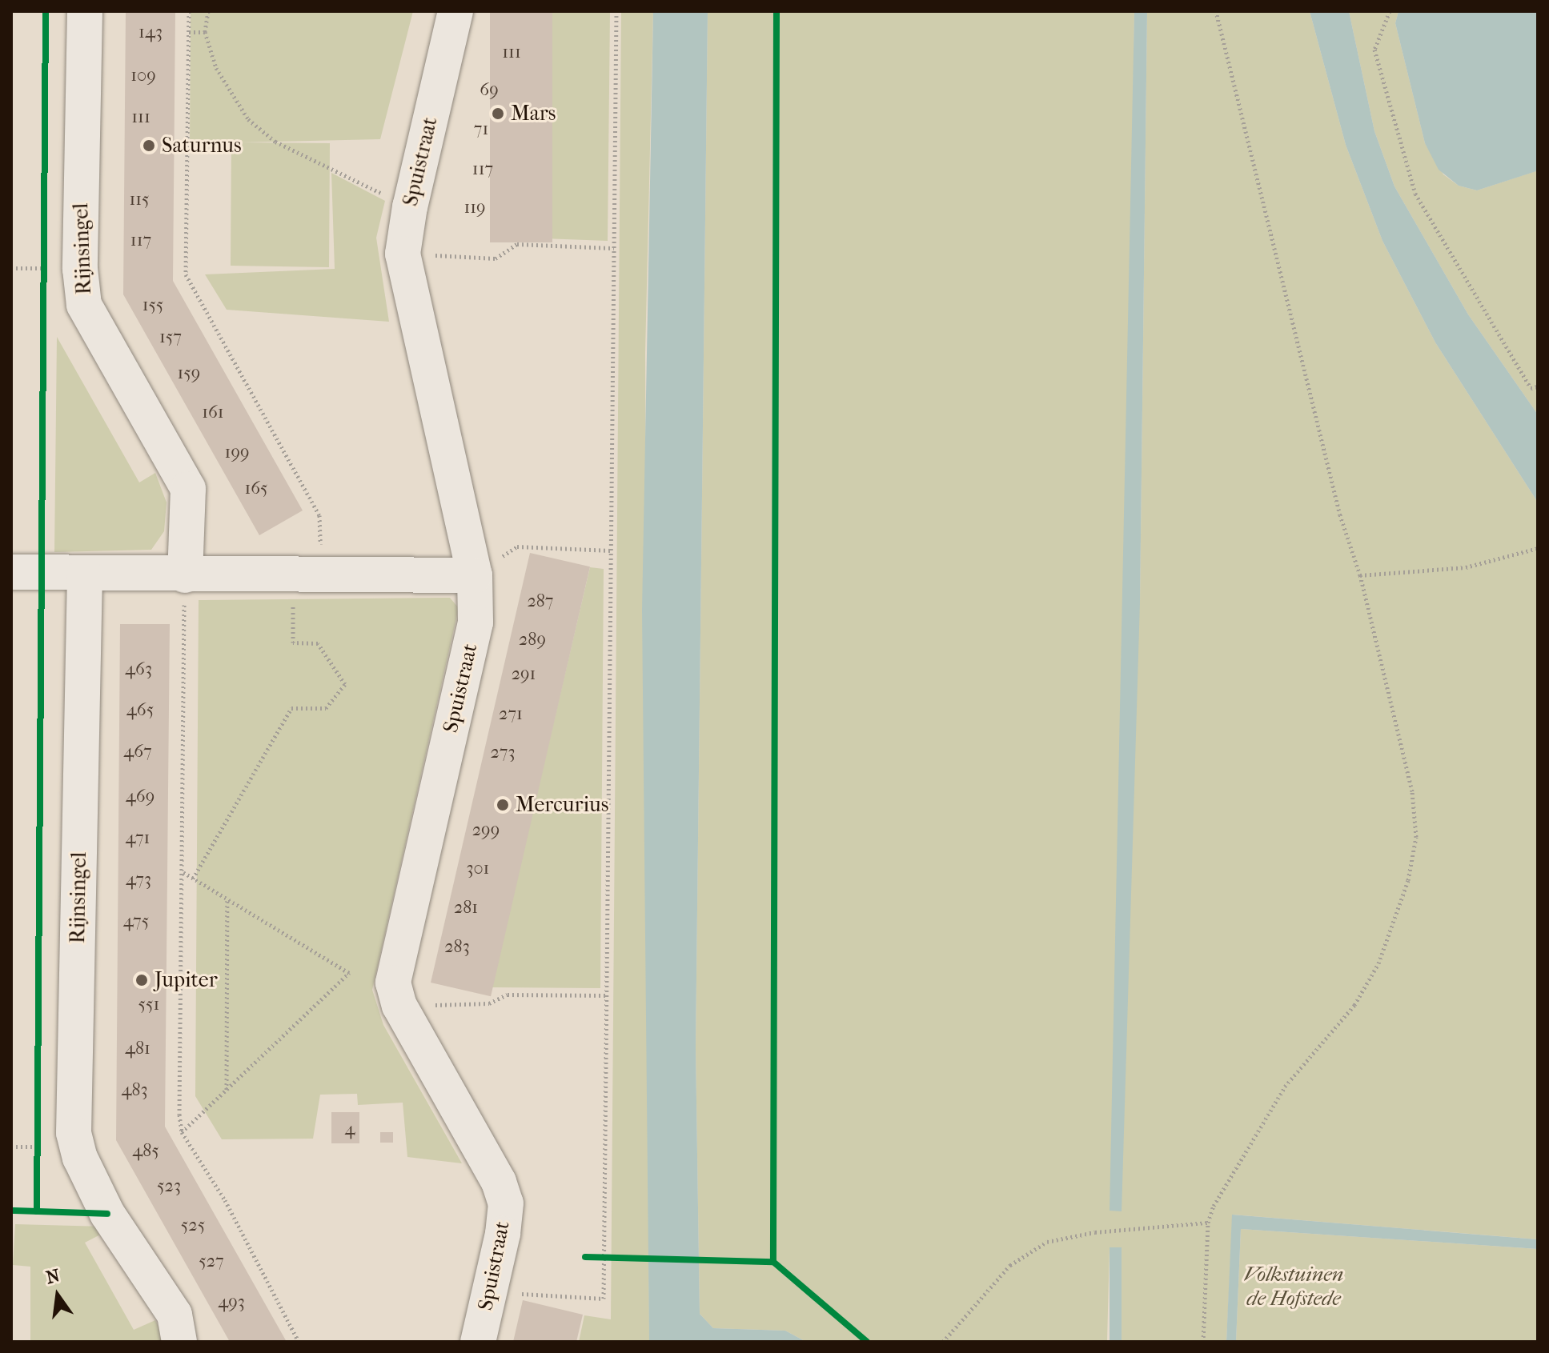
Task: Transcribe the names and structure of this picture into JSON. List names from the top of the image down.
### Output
{
  "streets": {
    "street": ["Spuistraat", "Rijnsingel"]
  },
  "parks": ["Volkstuinen de Hofstede"],
  "places": [
    "Mars",
    "Saturnus",
    "Mercurius",
    "Jupiter"
  ],
  "house_numbers": [
    "143",
    "111",
    "109",
    "69",
    "111",
    "71",
    "117",
    "115",
    "119",
    "117",
    "155",
    "157",
    "159",
    "161",
    "199",
    "165",
    "287",
    "289",
    "463",
    "291",
    "465",
    "271",
    "467",
    "273",
    "469",
    "299",
    "471",
    "301",
    "473",
    "281",
    "475",
    "283",
    "551",
    "481",
    "483",
    "4",
    "485",
    "523",
    "525",
    "527",
    "493"
  ],
  "north": "top"
}
